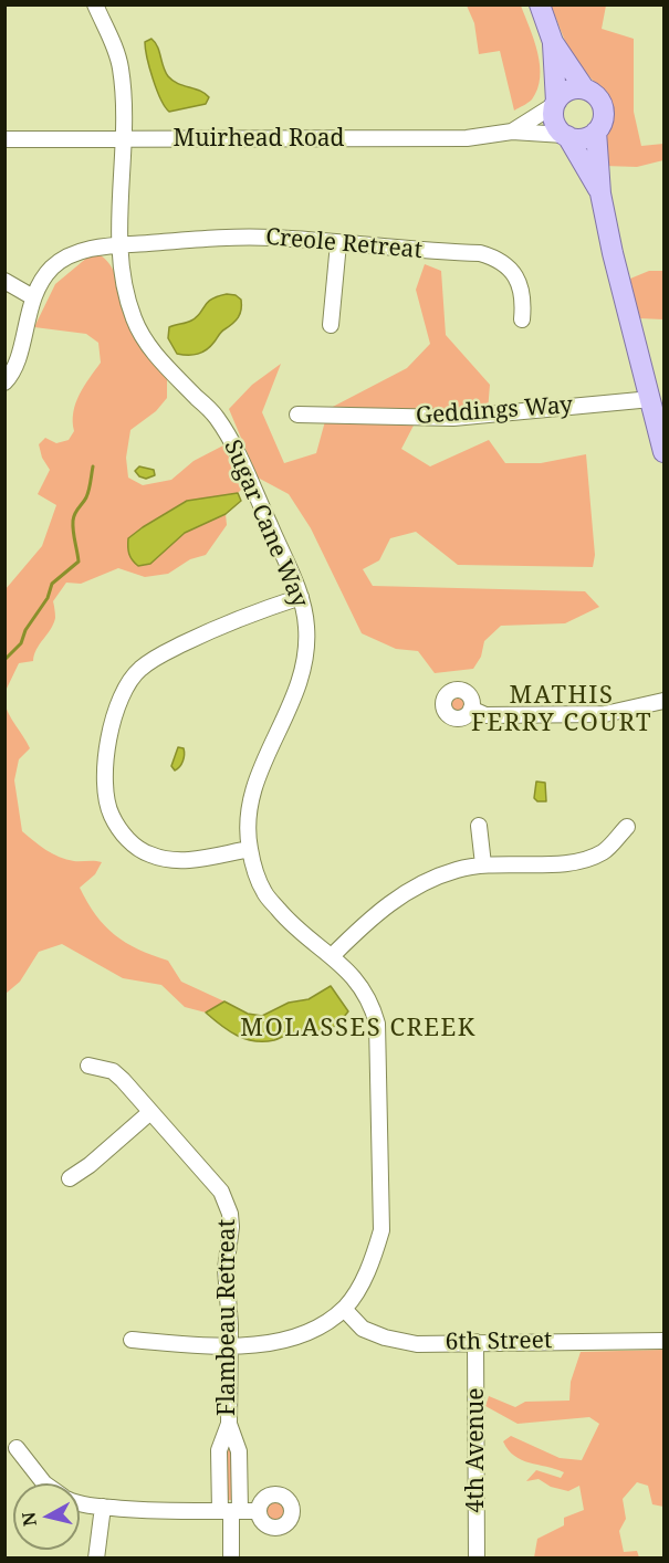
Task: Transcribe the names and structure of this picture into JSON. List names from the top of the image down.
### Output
{
  "streets": {
    "street": [
      "Muirhead Road",
      "Creole Retreat",
      "Geddings Way",
      "Sugar Cane Way",
      "Flambeau Retreat",
      "6th Street",
      "4th Avenue"
    ]
  },
  "crossings": [
    ["Muirhead Road", "Sugar Cane Way"],
    ["Creole Retreat", "Sugar Cane Way"],
    ["Sugar Cane Way", "Flambeau Retreat"],
    ["Sugar Cane Way", "6th Street"],
    ["6th Street", "4th Avenue"]
  ],
  "districts": ["MATHIS FERRY COURT", "MOLASSES CREEK"],
  "north": "left"
}
